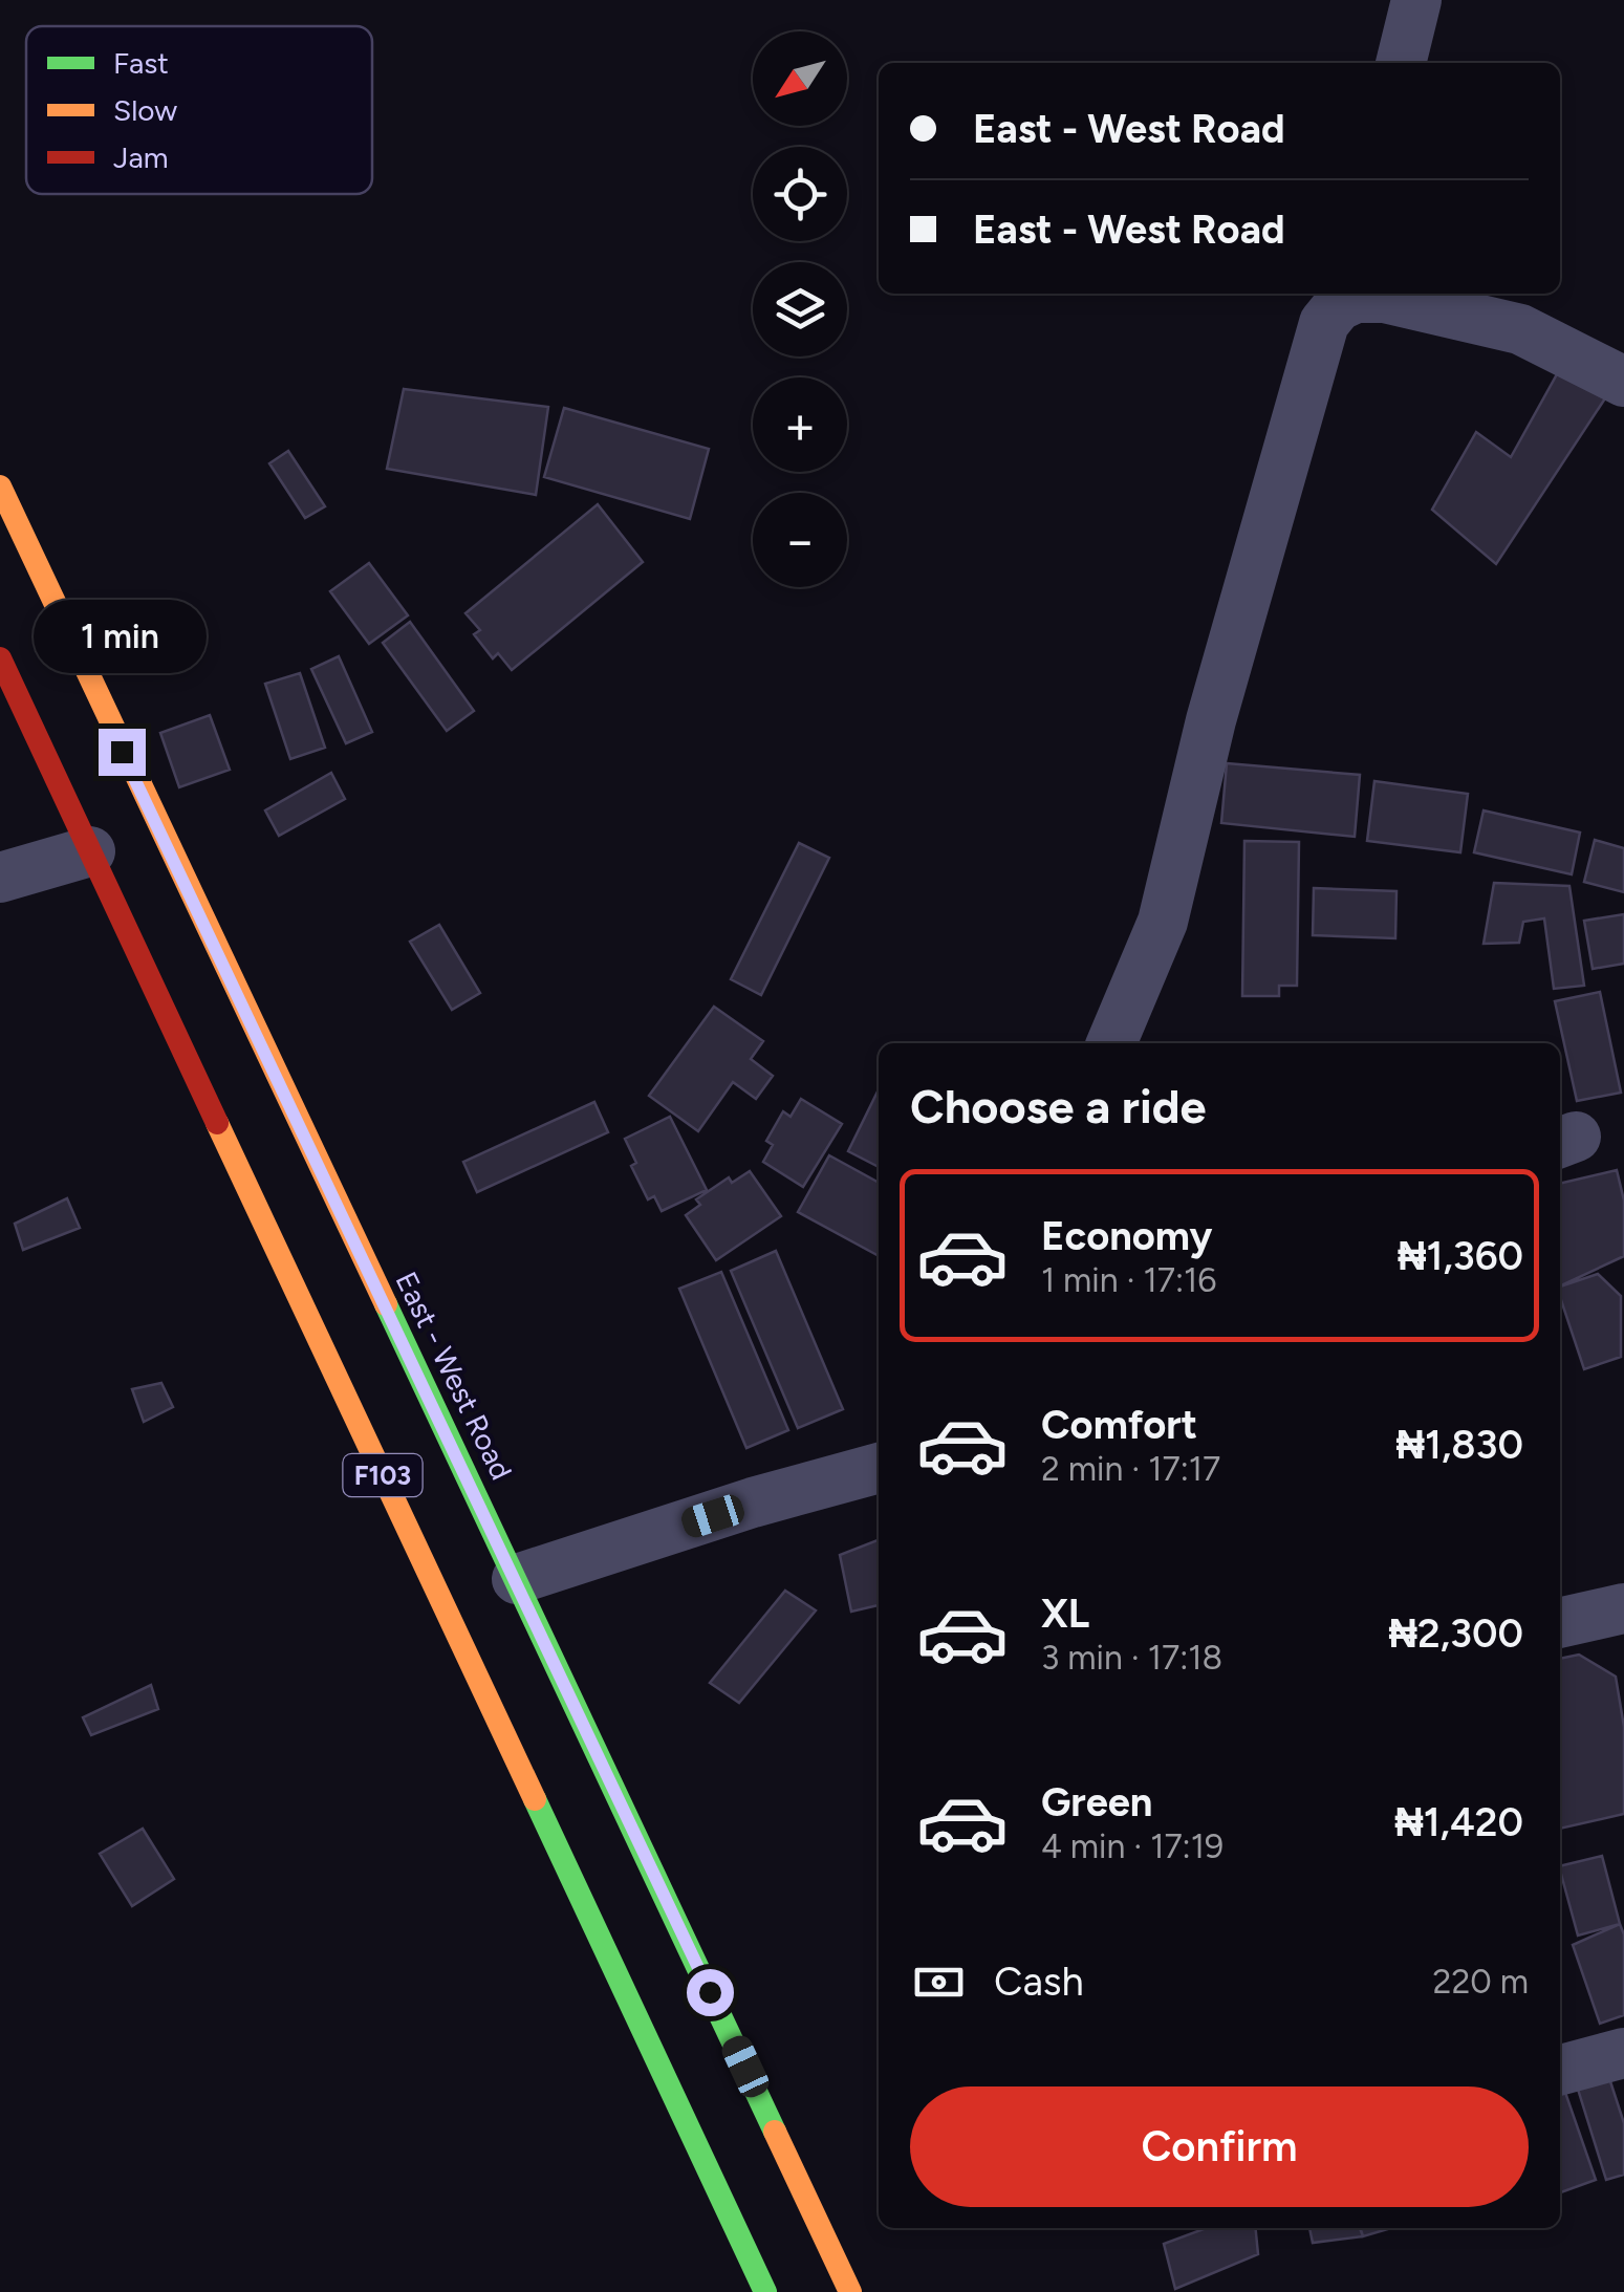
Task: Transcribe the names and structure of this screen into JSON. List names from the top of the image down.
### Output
{
  "streets": {
    "main road": ["East - West Road", "F103"]
  },
  "legend": ["Fast", "Slow", "Jam"],
  "north": "bottom left",
  "page": {
    "map_buttons": ["+", "−"],
    "banner": ["East - West Road", "East - West Road"],
    "bubble": "1 min",
    "heading": "Choose a ride",
    "list": [
      {
        "name": "Economy",
        "note": "1 min · 17:16",
        "value": "₦1,360"
      },
      {
        "name": "Comfort",
        "note": "2 min · 17:17",
        "value": "₦1,830"
      },
      {
        "name": "XL",
        "note": "3 min · 17:18",
        "value": "₦2,300"
      },
      {
        "name": "Green",
        "note": "4 min · 17:19",
        "value": "₦1,420"
      }
    ],
    "pay": ["Cash", "220 m"],
    "buttons": "Confirm"
  }
}
